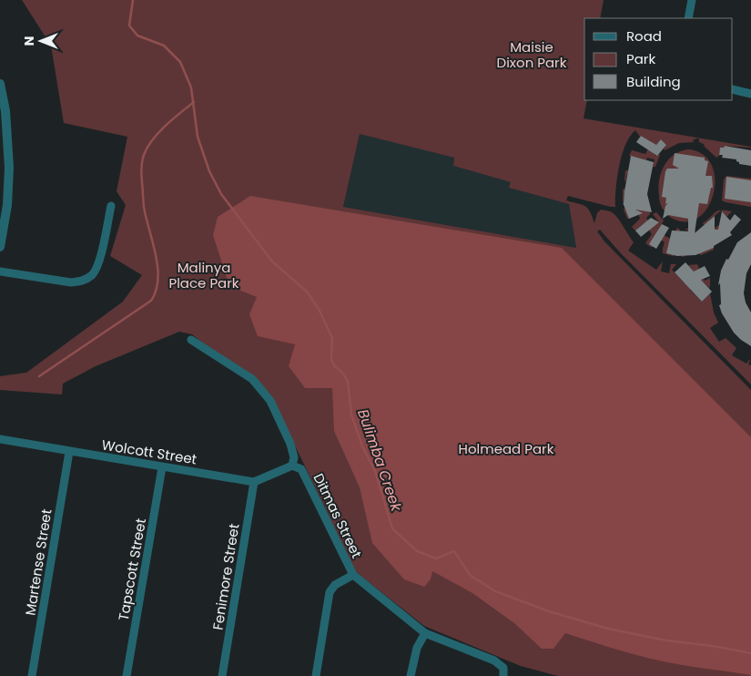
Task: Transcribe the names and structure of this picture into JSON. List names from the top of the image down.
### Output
{
  "streets": {
    "street": [
      "Wolcott Street",
      "Ditmas Street",
      "Martense Street",
      "Tapscott Street",
      "Fenimore Street"
    ]
  },
  "crossings": [
    ["Wolcott Street", "Martense Street"],
    ["Wolcott Street", "Tapscott Street"],
    ["Wolcott Street", "Fenimore Street"]
  ],
  "water": ["Bulimba Creek"],
  "parks": ["Maisie Dixon Park", "Malinya Place Park", "Holmead Park"],
  "legend": ["Road", "Park", "Building"],
  "north": "left"
}
